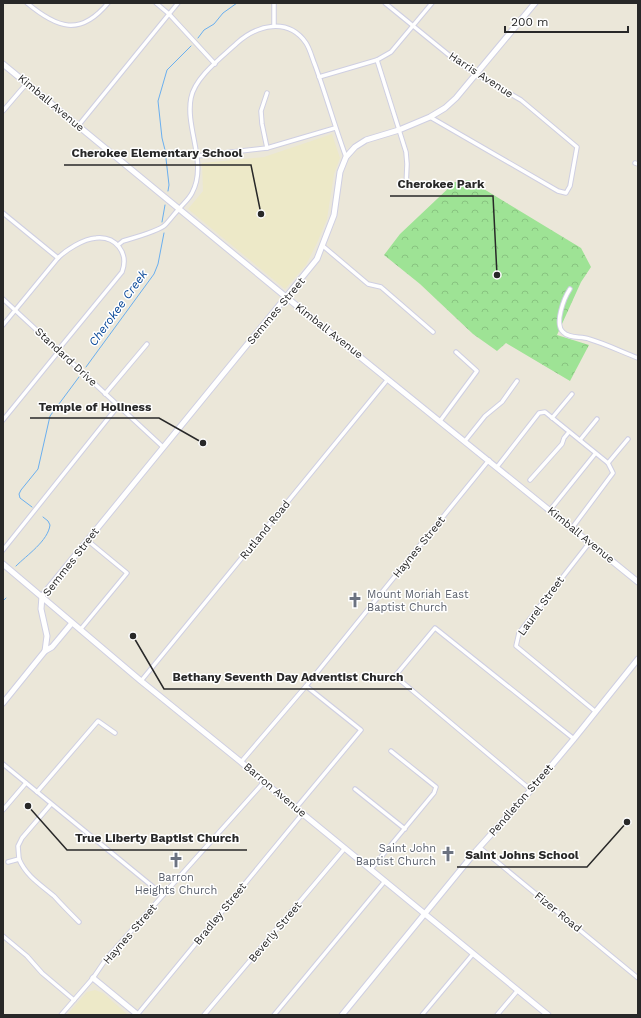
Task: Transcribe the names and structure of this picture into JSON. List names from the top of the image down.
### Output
{
  "streets": {
    "main road": [
      "Kimball Avenue",
      "Semmes Street",
      "Barron Avenue",
      "Pendleton Street"
    ],
    "street": [
      "Harris Avenue",
      "Standard Drive",
      "Rutland Road",
      "Haynes Street",
      "Laurel Street",
      "Fizer Road",
      "Bradley Street",
      "Beverly Street"
    ]
  },
  "crossings": [
    ["Harris Avenue", "Semmes Street"],
    ["Kimball Avenue", "Semmes Street"],
    ["Kimball Avenue", "Rutland Road"],
    ["Kimball Avenue", "Haynes Street"],
    ["Kimball Avenue", "Laurel Street"],
    ["Semmes Street", "Standard Drive"],
    ["Semmes Street", "Barron Avenue"],
    ["Rutland Road", "Barron Avenue"],
    ["Haynes Street", "Barron Avenue"],
    ["Laurel Street", "Pendleton Street"],
    ["Barron Avenue", "Pendleton Street"],
    ["Barron Avenue", "Bradley Street"],
    ["Barron Avenue", "Beverly Street"],
    ["Pendleton Street", "Fizer Road"]
  ],
  "water": ["Cherokee Creek"],
  "places": {
    "other": [
      "Cherokee Elementary School",
      "Cherokee Park",
      "Temple of Holiness",
      "Bethany Seventh Day Adventist Church",
      "True Liberty Baptist Church",
      "Saint Johns School"
    ],
    "church": ["Mount Moriah East Baptist Church", "Saint John Baptist Church", "Barron Heights Church"]
  },
  "scale_bar": "200 m"
}
